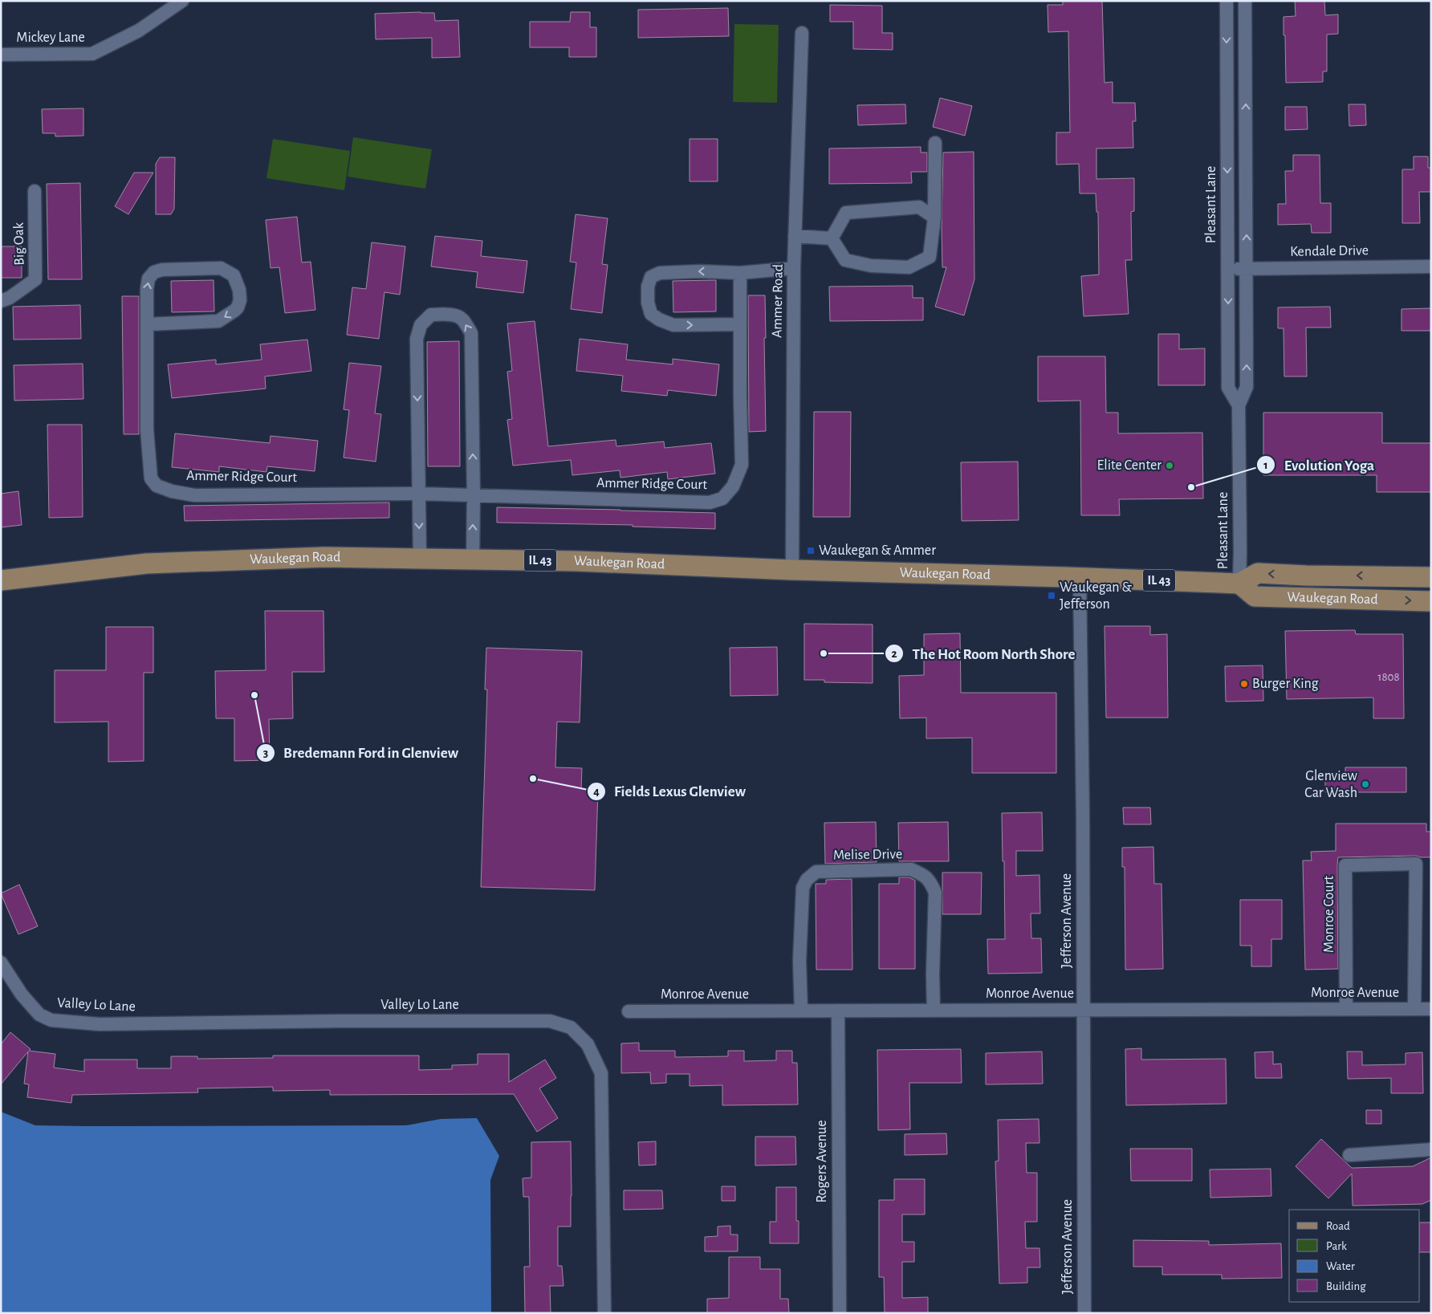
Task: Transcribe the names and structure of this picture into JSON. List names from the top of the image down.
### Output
{
  "streets": {
    "main road": ["Waukegan Road", "IL 43"],
    "street": [
      "Mickey Lane",
      "Pleasant Lane",
      "Big Oak",
      "Kendale Drive",
      "Ammer Road",
      "Ammer Ridge Court",
      "Melise Drive",
      "Monroe Court",
      "Jefferson Avenue",
      "Monroe Avenue",
      "Valley Lo Lane",
      "Rogers Avenue"
    ]
  },
  "crossings": [
    ["Pleasant Lane", "Kendale Drive"],
    ["Pleasant Lane", "Waukegan Road"],
    ["Ammer Road", "Waukegan Road"],
    ["Waukegan Road", "Jefferson Avenue"],
    ["Melise Drive", "Monroe Avenue"],
    ["Monroe Court", "Monroe Avenue"],
    ["Jefferson Avenue", "Monroe Avenue"],
    ["Monroe Avenue", "Rogers Avenue"]
  ],
  "places": {
    "other": [
      "Elite Center",
      "Evolution Yoga",
      "The Hot Room North Shore",
      "Burger King",
      "Bredemann Ford in Glenview",
      "Fields Lexus Glenview",
      "Glenview Car Wash"
    ],
    "transit": ["Waukegan & Ammer", "Waukegan & Jefferson"]
  },
  "house_numbers": ["1808"],
  "legend": [
    "Road",
    "Park",
    "Water",
    "Building"
  ]
}
